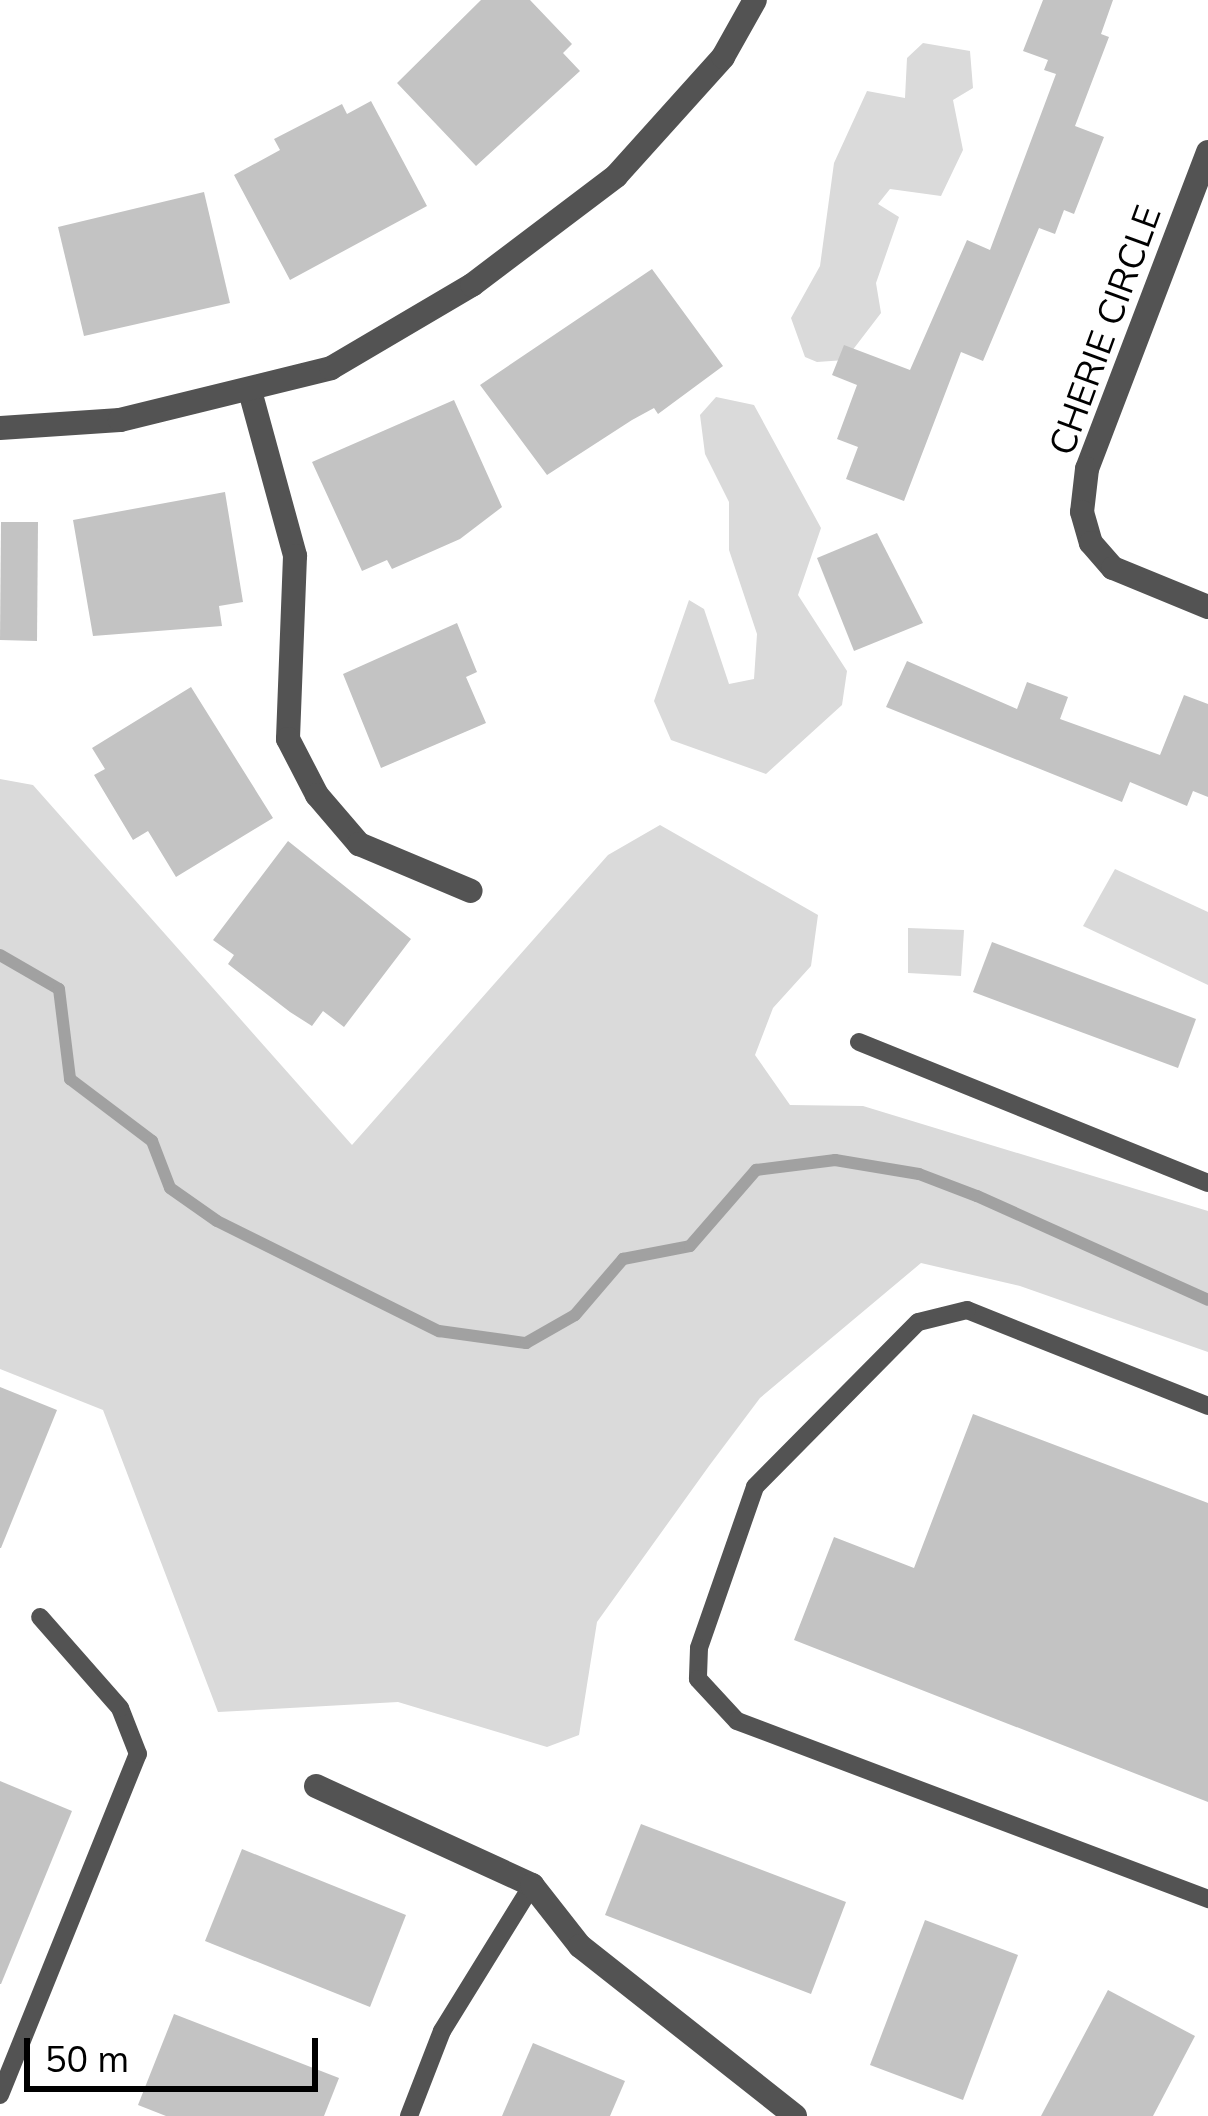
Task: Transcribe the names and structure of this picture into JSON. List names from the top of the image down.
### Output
{
  "streets": {
    "street": ["CHERIE CIRCLE"]
  },
  "scale_bar": "50 m"
}
